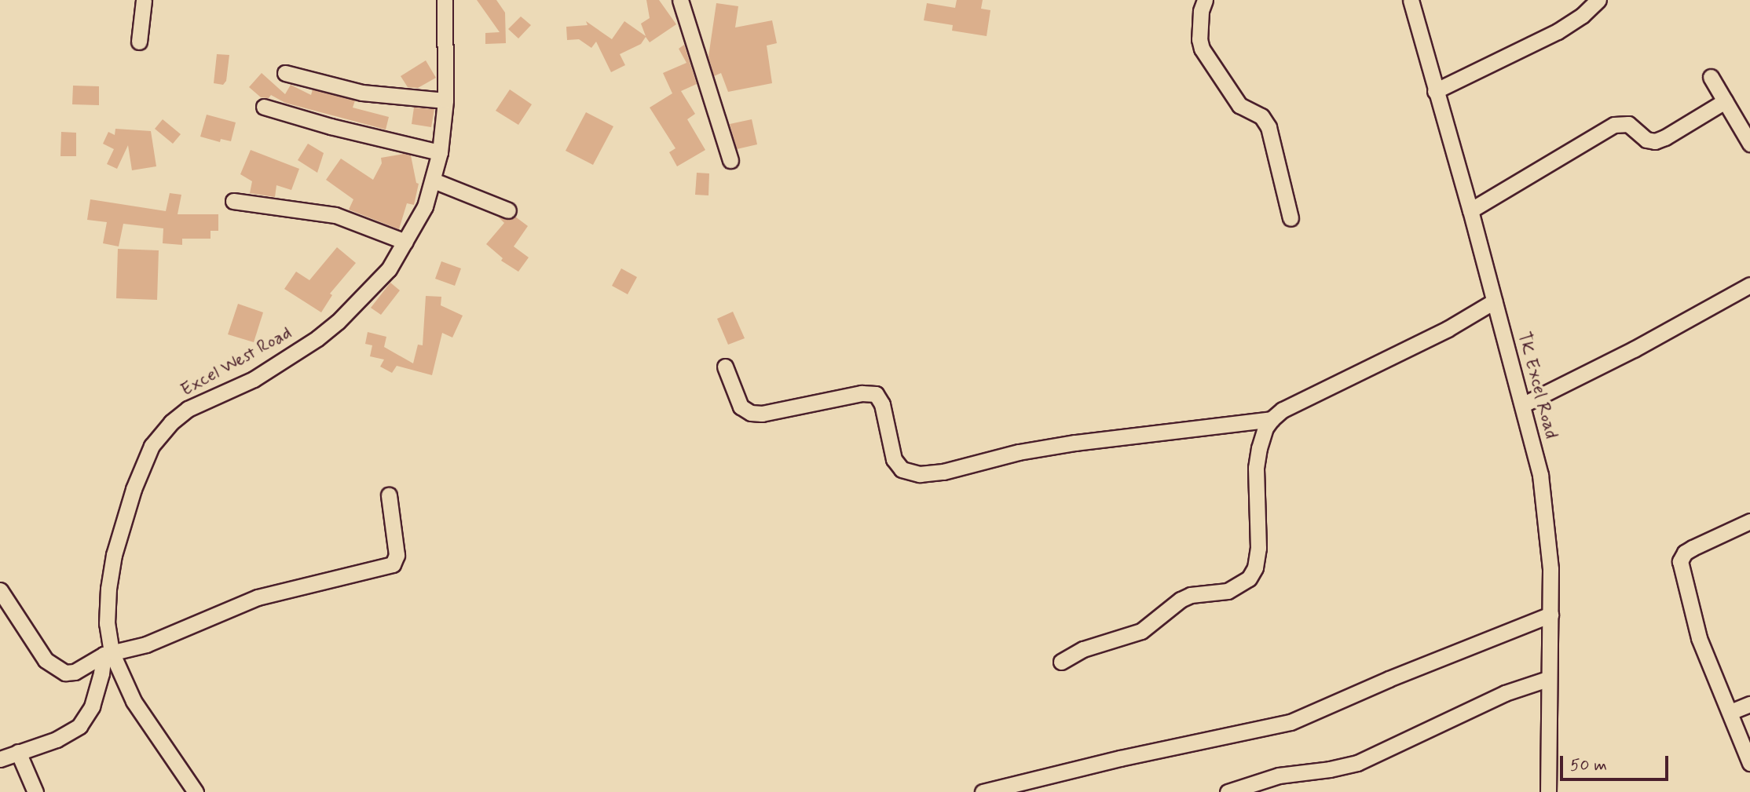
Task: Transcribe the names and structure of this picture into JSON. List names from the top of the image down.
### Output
{
  "streets": {
    "street": ["Excel West Road", "TK Excel Road"]
  },
  "scale_bar": "50 m"
}
